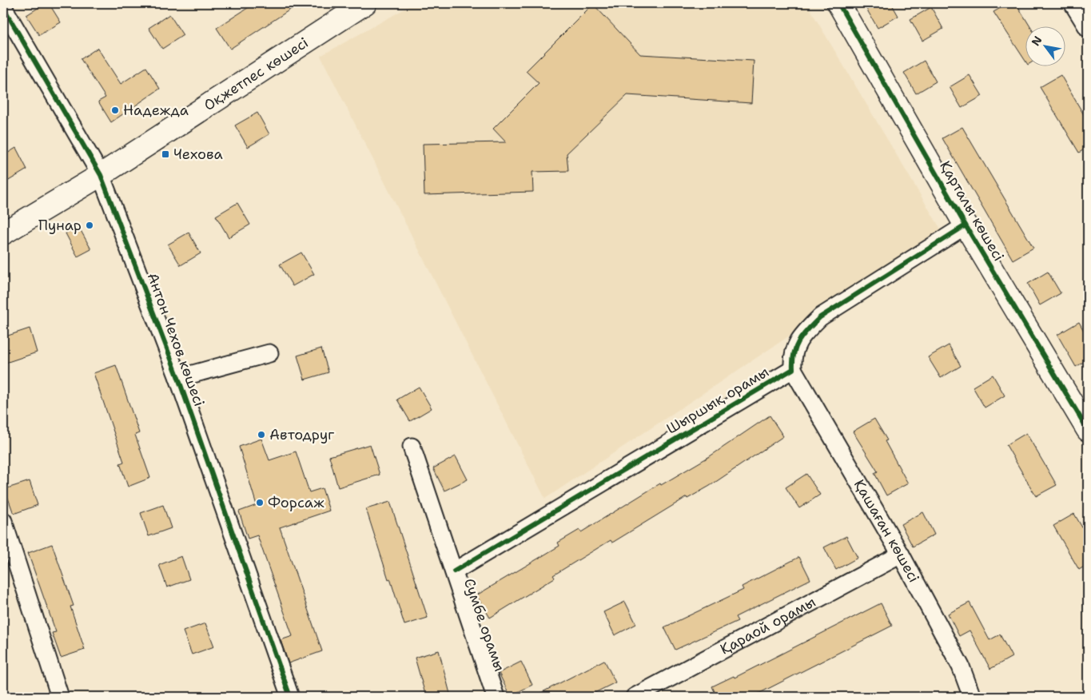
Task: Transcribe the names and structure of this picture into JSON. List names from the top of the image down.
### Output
{
  "streets": {
    "street": [
      "Оқжетпес көшесі",
      "Қарталы көшесі",
      "Антон Чехов көшесі",
      "Шыршық орамы",
      "Қашаған көшесі",
      "Сумбе орамы",
      "Қараой орамы"
    ]
  },
  "crossings": [
    ["Оқжетпес көшесі", "Антон Чехов көшесі"],
    ["Шыршық орамы", "Қашаған көшесі"],
    ["Шыршық орамы", "Сумбе орамы"],
    ["Қашаған көшесі", "Қараой орамы"]
  ],
  "places": {
    "other": [
      "Надежда",
      "Пунар",
      "Автодруг",
      "Форсаж"
    ],
    "transit": ["Чехова"]
  },
  "north": "top left"
}
